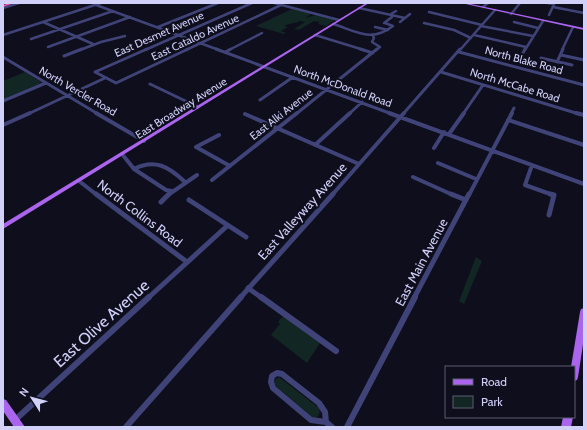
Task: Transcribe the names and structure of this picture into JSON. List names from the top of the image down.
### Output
{
  "streets": {
    "main road": ["East Broadway Avenue"],
    "street": [
      "East Desmet Avenue",
      "East Cataldo Avenue",
      "North Blake Road",
      "North McCabe Road",
      "North McDonald Road",
      "North Vercler Road",
      "East Alki Avenue",
      "East Valleyway Avenue",
      "North Collins Road",
      "East Main Avenue",
      "East Olive Avenue"
    ]
  },
  "crossings": [
    ["East Desmet Avenue", "East Cataldo Avenue"],
    ["East Desmet Avenue", "North McDonald Road"],
    ["East Cataldo Avenue", "North McDonald Road"],
    ["North Blake Road", "East Valleyway Avenue"],
    ["North McCabe Road", "East Valleyway Avenue"],
    ["North McDonald Road", "East Broadway Avenue"],
    ["North McDonald Road", "East Alki Avenue"],
    ["North McDonald Road", "East Valleyway Avenue"],
    ["North McDonald Road", "East Main Avenue"],
    ["North Vercler Road", "East Broadway Avenue"],
    ["East Broadway Avenue", "North Collins Road"],
    ["North Collins Road", "East Olive Avenue"]
  ],
  "legend": ["Road", "Park"],
  "north": "top left"
}
